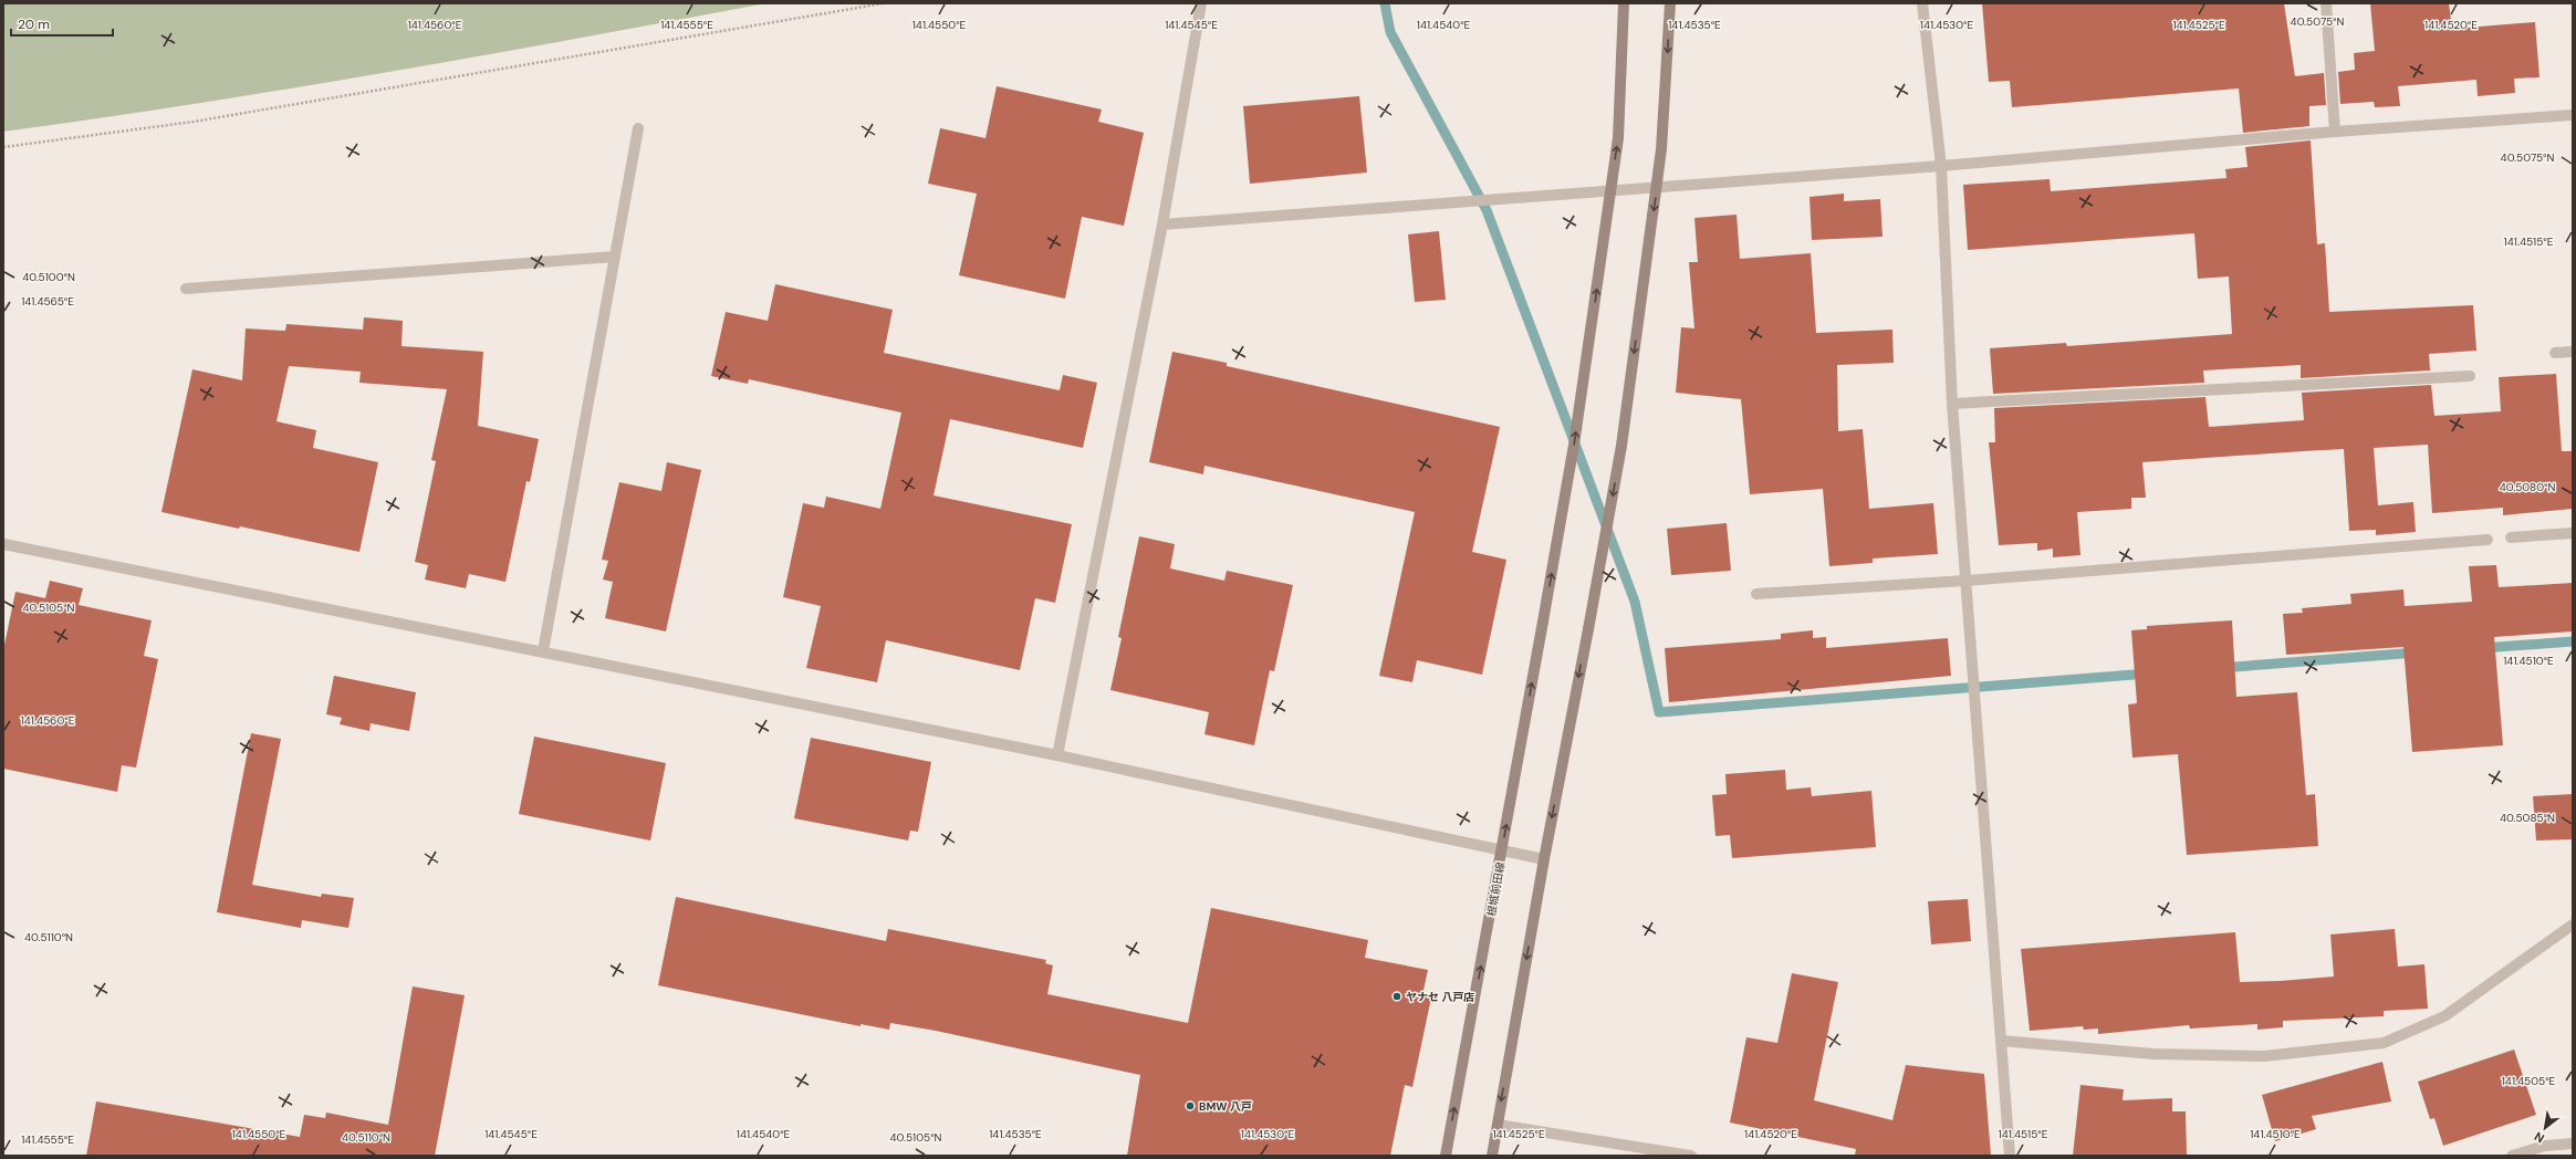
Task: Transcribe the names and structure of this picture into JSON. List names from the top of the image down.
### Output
{
  "streets": {
    "street": ["根城前田線"]
  },
  "places": ["ヤナセ 八戸店", "BMW 八戸"],
  "scale_bar": "20 m",
  "north": "bottom left",
  "coordinates": [
    "40.5075°N",
    "141.4550°E",
    "141.4545°E",
    "141.4530°E",
    "141.4525°E",
    "141.4560°E",
    "141.4555°E",
    "141.4540°E",
    "141.4535°E",
    "141.4520°E",
    "141.4515°E",
    "40.5100°N",
    "141.4565°E",
    "40.5080°N",
    "40.5105°N",
    "141.4510°E",
    "40.5085°N",
    "40.5110°N",
    "141.4505°E"
  ]
}
